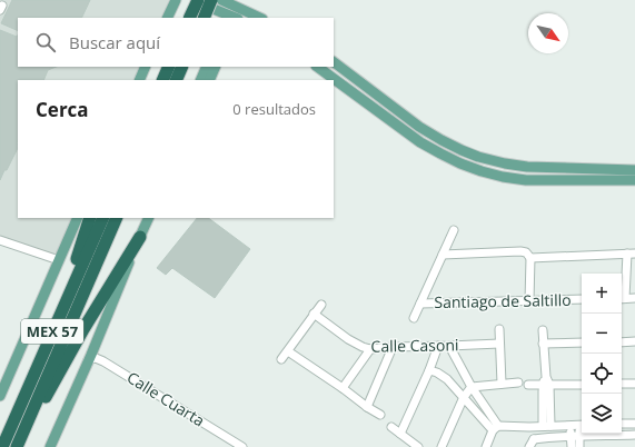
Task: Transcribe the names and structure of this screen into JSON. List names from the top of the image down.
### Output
{
  "streets": {
    "highway": ["MEX 57"],
    "street": ["Santiago de Saltillo", "Calle Casoni", "Calle Cuarta"]
  },
  "north": "bottom right",
  "page": {
    "search": "Buscar aquí",
    "heading": ["Cerca", "0 resultados"],
    "map_buttons": ["+", "−"]
  }
}
